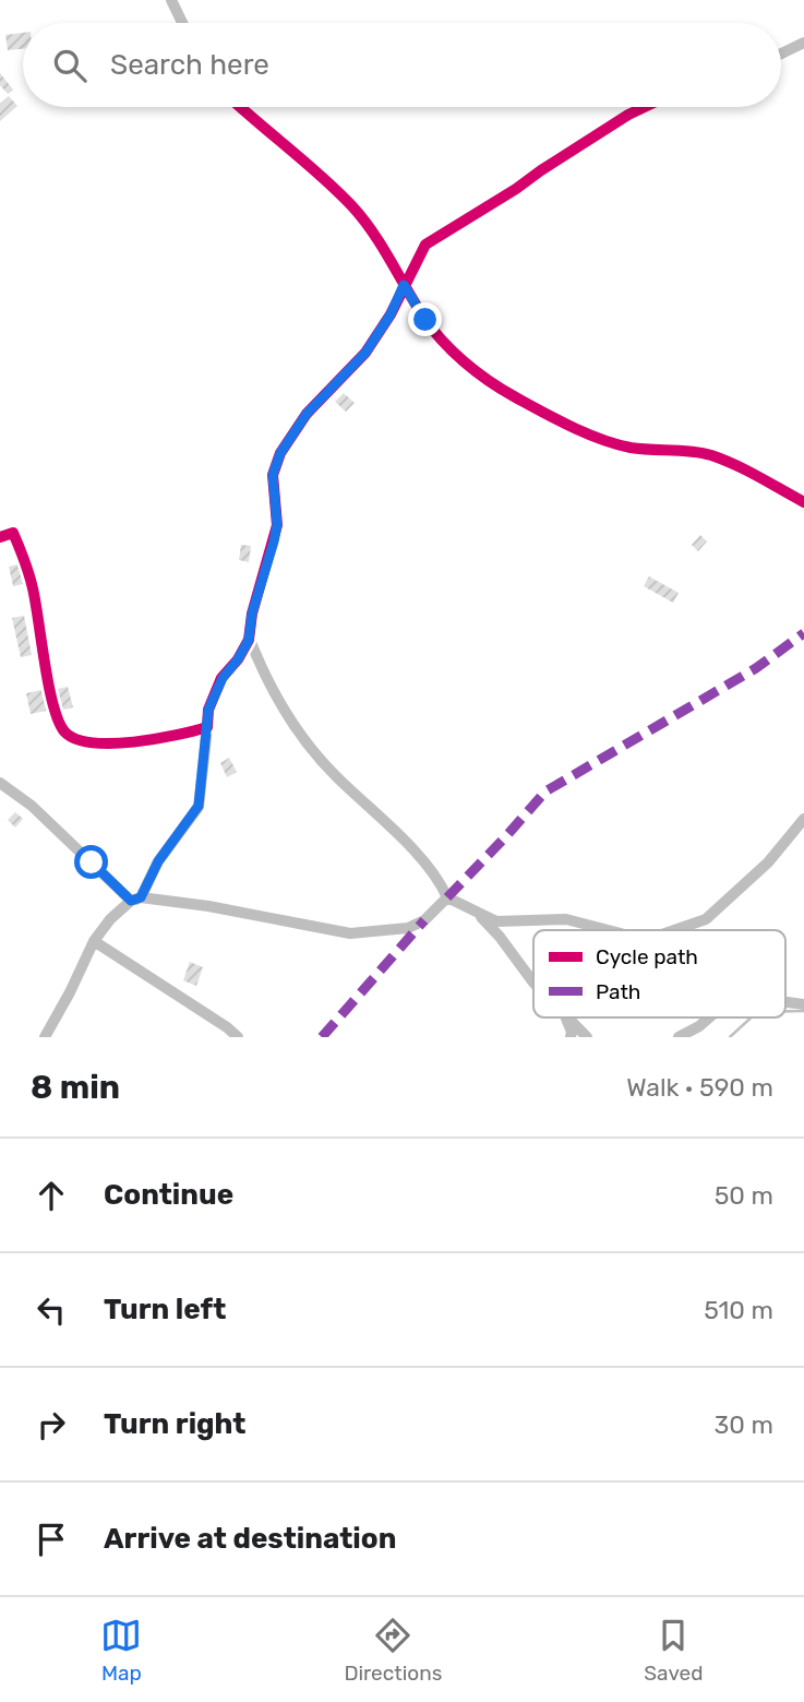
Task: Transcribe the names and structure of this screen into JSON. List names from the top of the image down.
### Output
{
  "legend": ["Cycle path", "Path"],
  "page": {
    "search": "Search here",
    "heading": ["8 min", "Walk · 590 m"],
    "list": [
      ["Continue", "50 m"],
      ["Turn left", "510 m"],
      ["Turn right", "30 m"],
      "Arrive at destination"
    ],
    "nav": ["Map", "Directions", "Saved"]
  }
}
